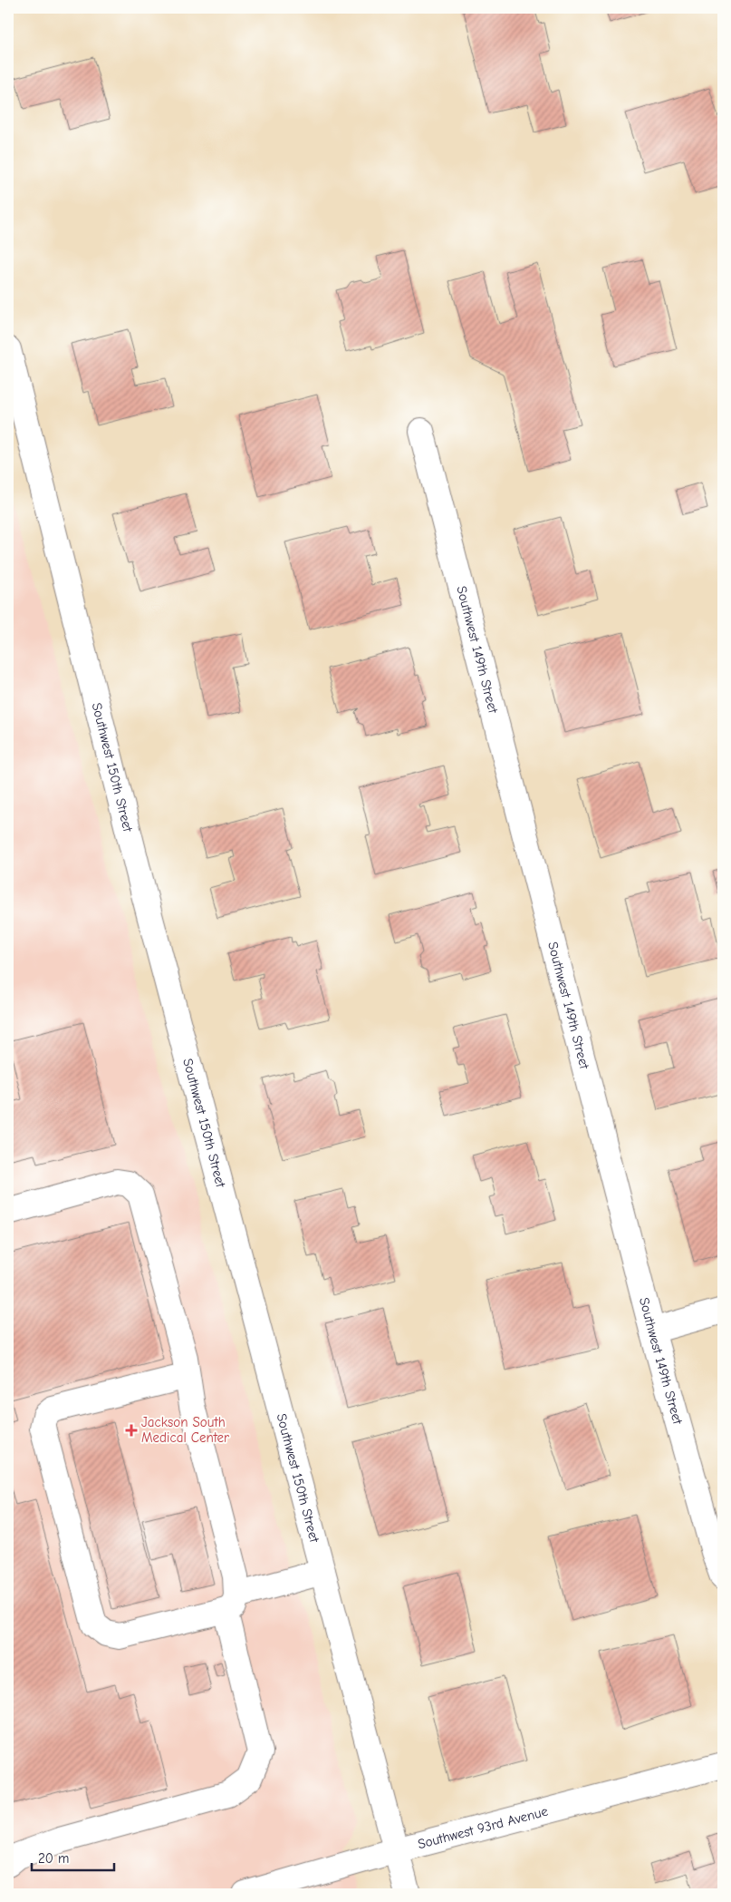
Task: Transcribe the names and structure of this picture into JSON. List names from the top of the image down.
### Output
{
  "streets": {
    "street": ["Southwest 149th Street", "Southwest 150th Street", "Southwest 93rd Avenue"]
  },
  "crossings": [
    ["Southwest 150th Street", "Southwest 93rd Avenue"]
  ],
  "places": {
    "health": ["Jackson South Medical Center"]
  },
  "scale_bar": "20 m"
}
